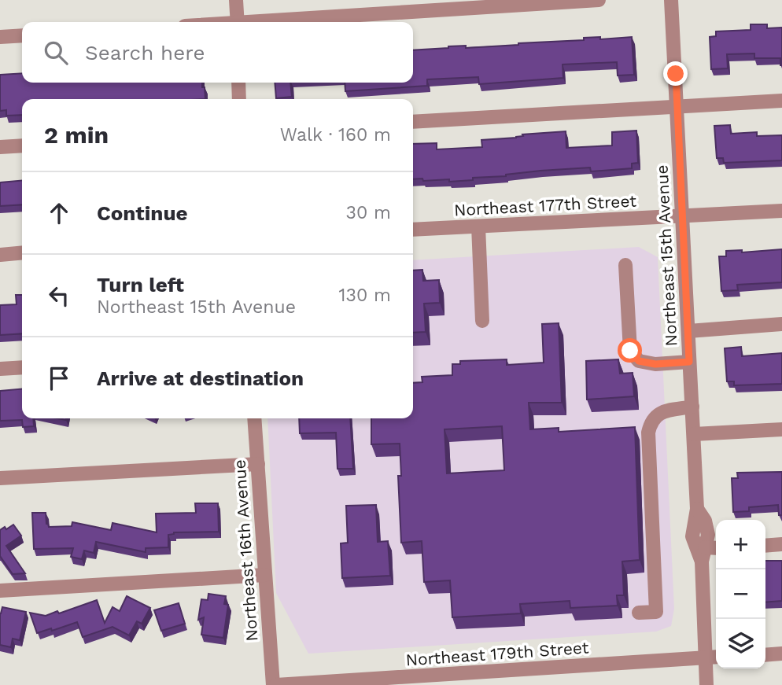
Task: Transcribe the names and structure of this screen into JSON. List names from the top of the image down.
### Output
{
  "streets": {
    "street": [
      "Northeast 177th Street",
      "Northeast 15th Avenue",
      "Northeast 16th Avenue",
      "Northeast 179th Street"
    ]
  },
  "crossings": [
    ["Northeast 177th Street", "Northeast 15th Avenue"],
    ["Northeast 15th Avenue", "Northeast 179th Street"],
    ["Northeast 16th Avenue", "Northeast 179th Street"]
  ],
  "page": {
    "search": "Search here",
    "heading": ["2 min", "Walk · 160 m"],
    "list": [
      ["Continue", "30 m"],
      ["Turn left", "Northeast 15th Avenue", "130 m"],
      "Arrive at destination"
    ],
    "map_buttons": ["+", "−"]
  }
}
